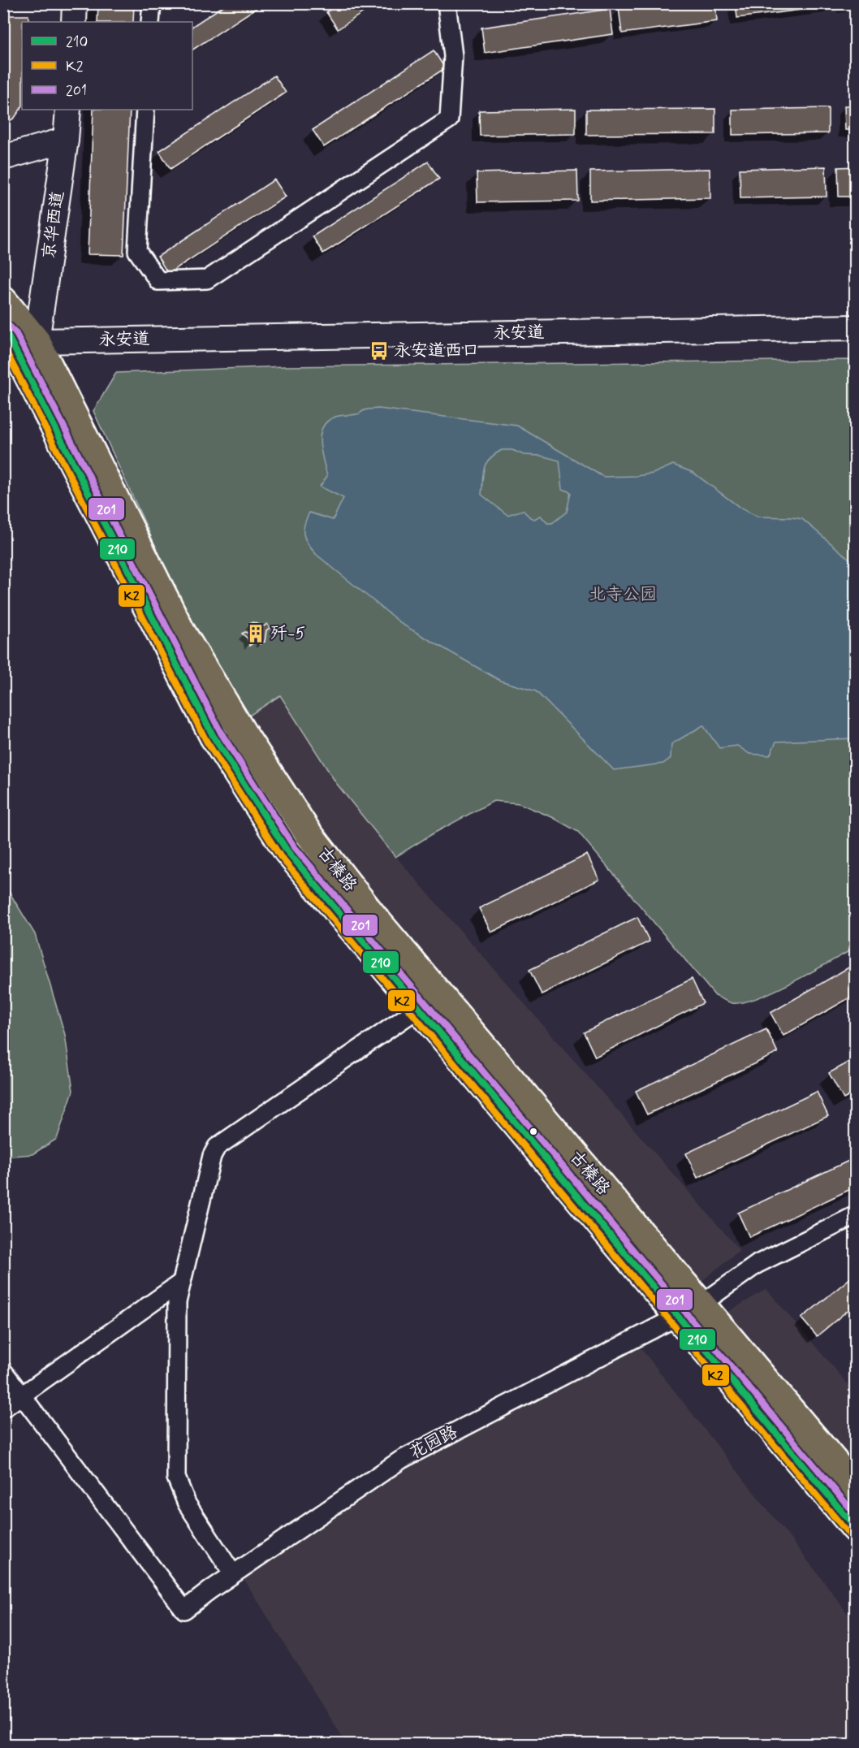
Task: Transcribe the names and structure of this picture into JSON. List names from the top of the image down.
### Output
{
  "streets": {
    "main road": ["京华西道", "永安道", "古榛路"],
    "street": ["花园路"]
  },
  "crossings": [
    ["京华西道", "永安道"],
    ["京华西道", "古榛路"],
    ["永安道", "古榛路"],
    ["古榛路", "花园路"]
  ],
  "parks": ["北寺公园"],
  "places": {
    "bus stop": ["永安道西口"],
    "building": ["歼-5"]
  },
  "lines": ["transit line 201", "transit line 210", "transit line K2"],
  "legend": ["210", "K2", "201"]
}
